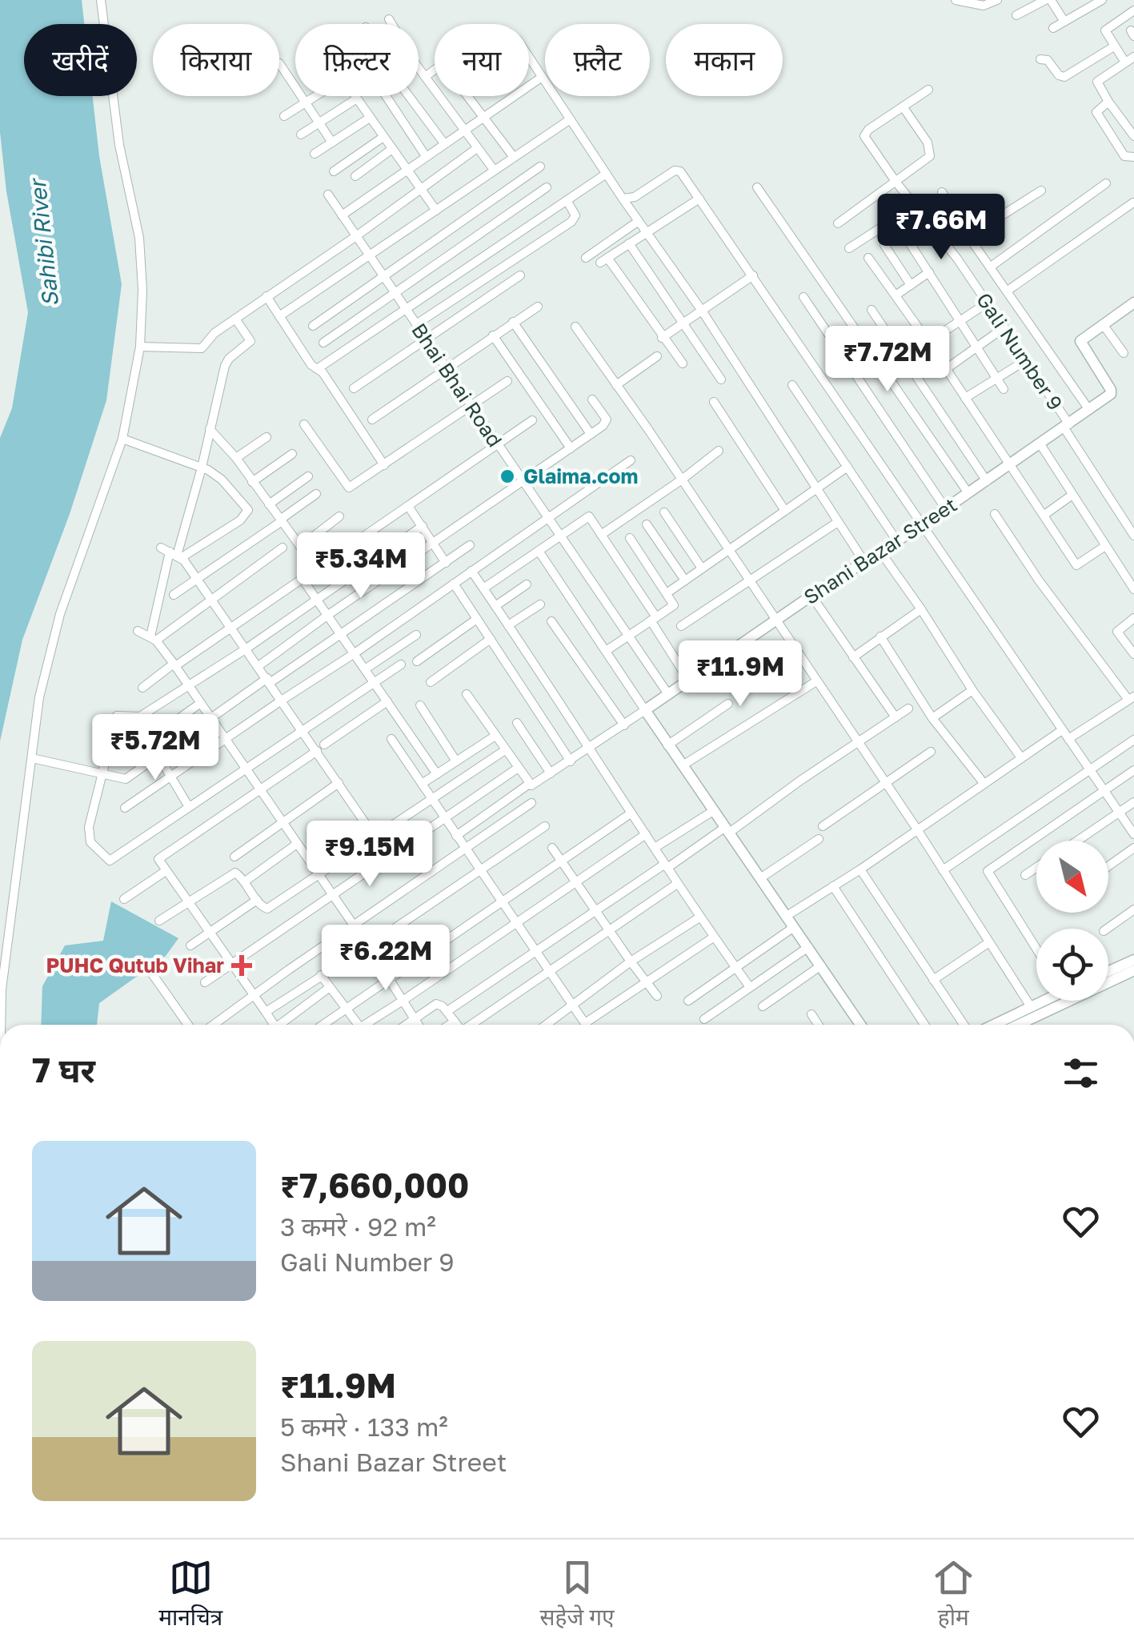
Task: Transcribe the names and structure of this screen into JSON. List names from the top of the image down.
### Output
{
  "streets": {
    "street": ["Gali Number 9", "Bhai Bhai Road", "Shani Bazar Street"]
  },
  "crossings": [
    ["Gali Number 9", "Shani Bazar Street"],
    ["Bhai Bhai Road", "Shani Bazar Street"]
  ],
  "water": ["Sahibi River"],
  "places": {
    "other": ["Glaima.com"],
    "health": ["PUHC Qutub Vihar"]
  },
  "north": "bottom right",
  "page": {
    "chip": [
      "खरीदें",
      "किराया",
      "फ़िल्टर",
      "नया",
      "फ़्लैट",
      "मकान"
    ],
    "price": [
      "₹7.66M",
      "₹7.72M",
      "₹5.34M",
      "₹11.9M",
      "₹5.72M",
      "₹9.15M",
      "₹6.22M"
    ],
    "heading": "7 घर",
    "list": [
      {
        "name": "₹7,660,000",
        "note": "3 कमरे · 92 m² · Gali Number 9"
      },
      {
        "name": "₹11.9M",
        "note": "5 कमरे · 133 m² · Shani Bazar Street"
      }
    ],
    "tabs": ["मानचित्र", "सहेजे गए", "होम"]
  }
}
